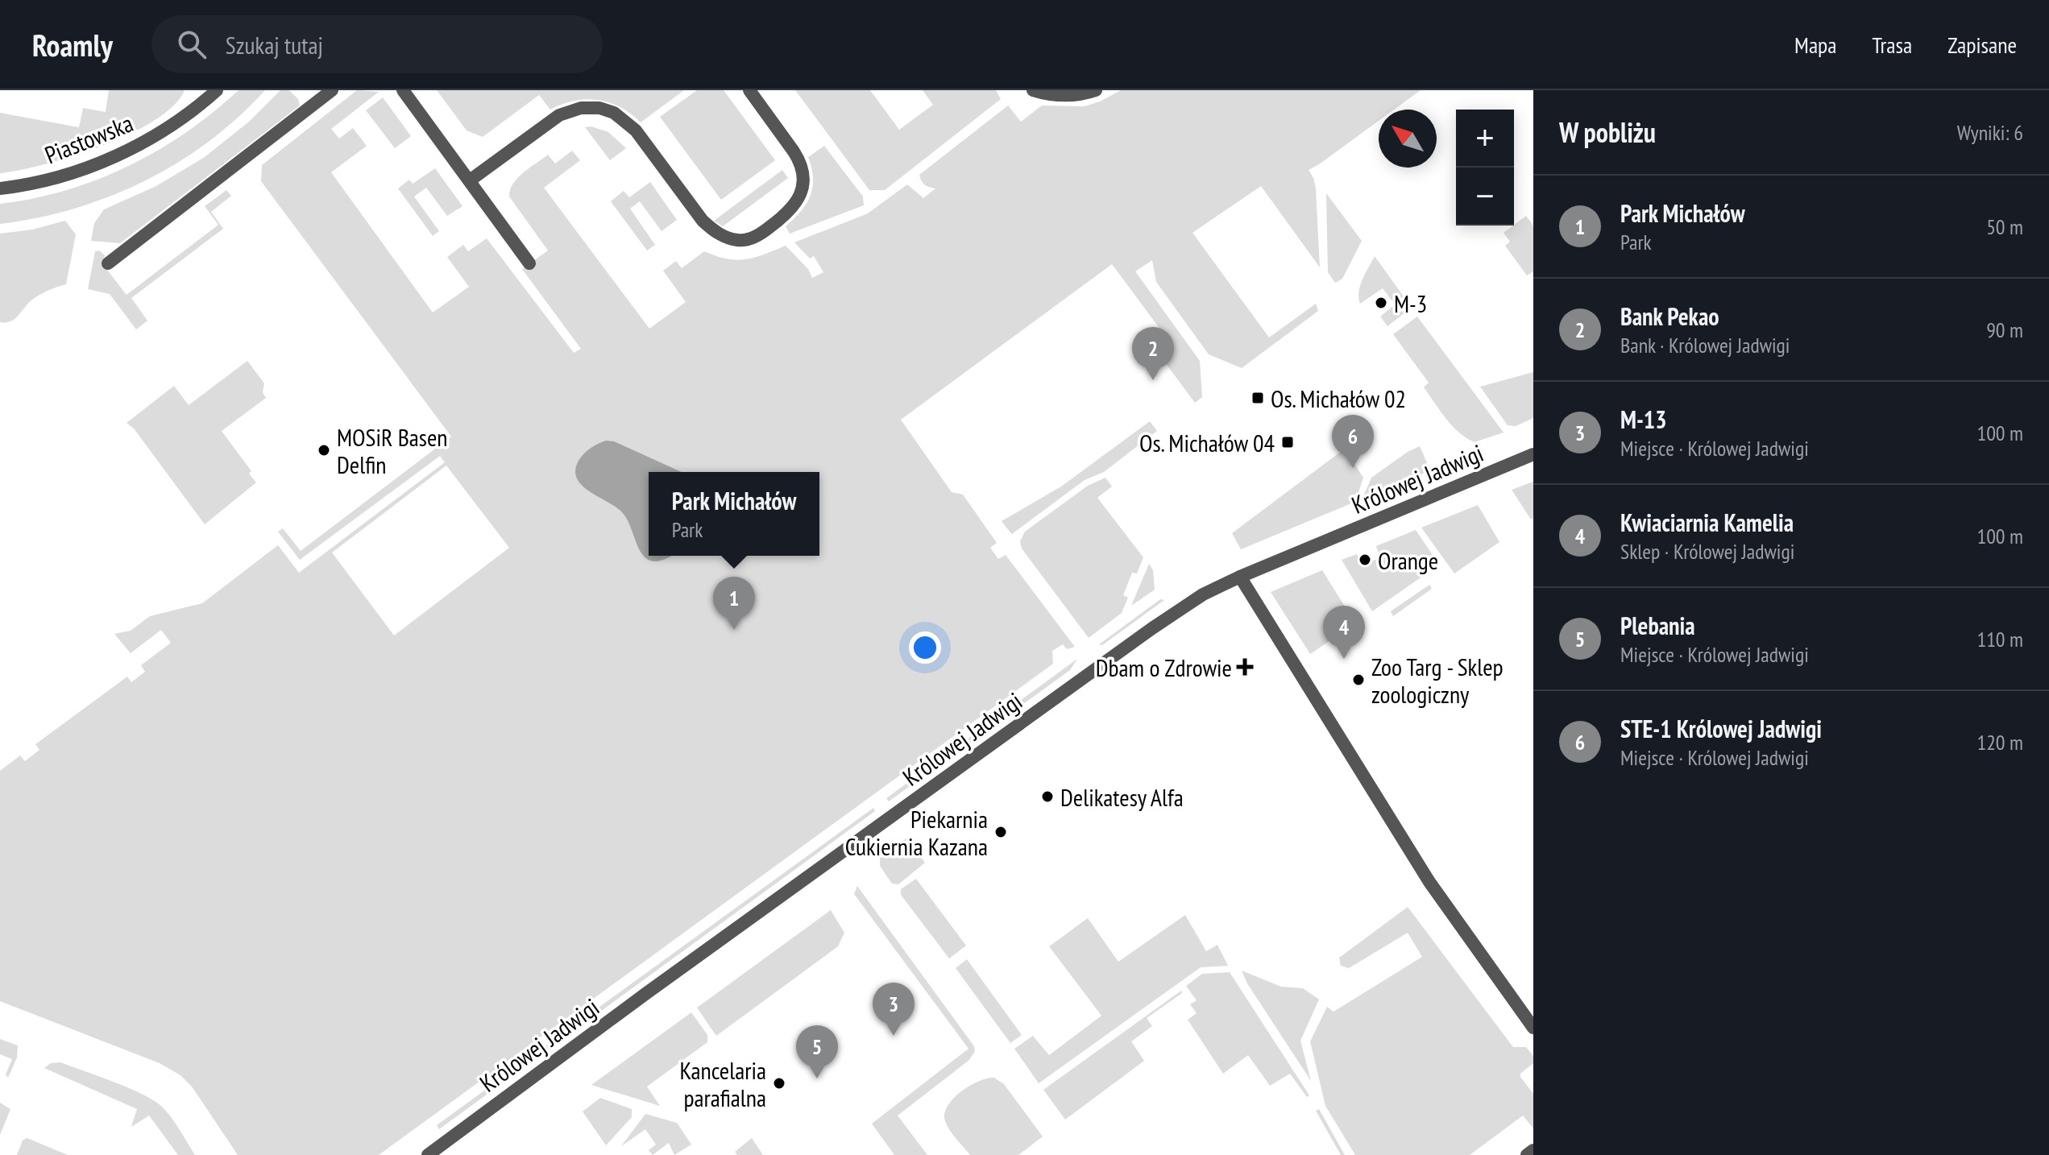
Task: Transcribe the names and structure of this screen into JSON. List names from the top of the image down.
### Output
{
  "streets": {
    "street": ["Piastowska", "Królowej Jadwigi"]
  },
  "places": {
    "other": [
      "M-3",
      "MOSiR Basen Delfin",
      "Orange",
      "Zoo Targ - Sklep zoologiczny",
      "Delikatesy Alfa",
      "Piekarnia Cukiernia Kazana",
      "Kancelaria parafialna"
    ],
    "transit": ["Os. Michałów 02", "Os. Michałów 04"],
    "health": ["Dbam o Zdrowie"]
  },
  "north": "top left",
  "page": {
    "header": "Roamly",
    "search": "Szukaj tutaj",
    "nav": ["Mapa", "Trasa", "Zapisane"],
    "heading": ["W pobliżu", "Wyniki: 6"],
    "map_buttons": ["+", "−"],
    "list": [
      {
        "mark": "1",
        "name": "Park Michałów",
        "note": "Park",
        "value": "50 m"
      },
      {
        "mark": "2",
        "name": "Bank Pekao",
        "note": "Bank · Królowej Jadwigi",
        "value": "90 m"
      },
      {
        "mark": "3",
        "name": "M-13",
        "note": "Miejsce · Królowej Jadwigi",
        "value": "100 m"
      },
      {
        "mark": "4",
        "name": "Kwiaciarnia Kamelia",
        "note": "Sklep · Królowej Jadwigi",
        "value": "100 m"
      },
      {
        "mark": "5",
        "name": "Plebania",
        "note": "Miejsce · Królowej Jadwigi",
        "value": "110 m"
      },
      {
        "mark": "6",
        "name": "STE-1 Królowej Jadwigi",
        "note": "Miejsce · Królowej Jadwigi",
        "value": "120 m"
      }
    ],
    "pins": [
      "2",
      "6",
      "1",
      "4",
      "3",
      "5"
    ],
    "popup": ["Park Michałów", "Park"]
  }
}
